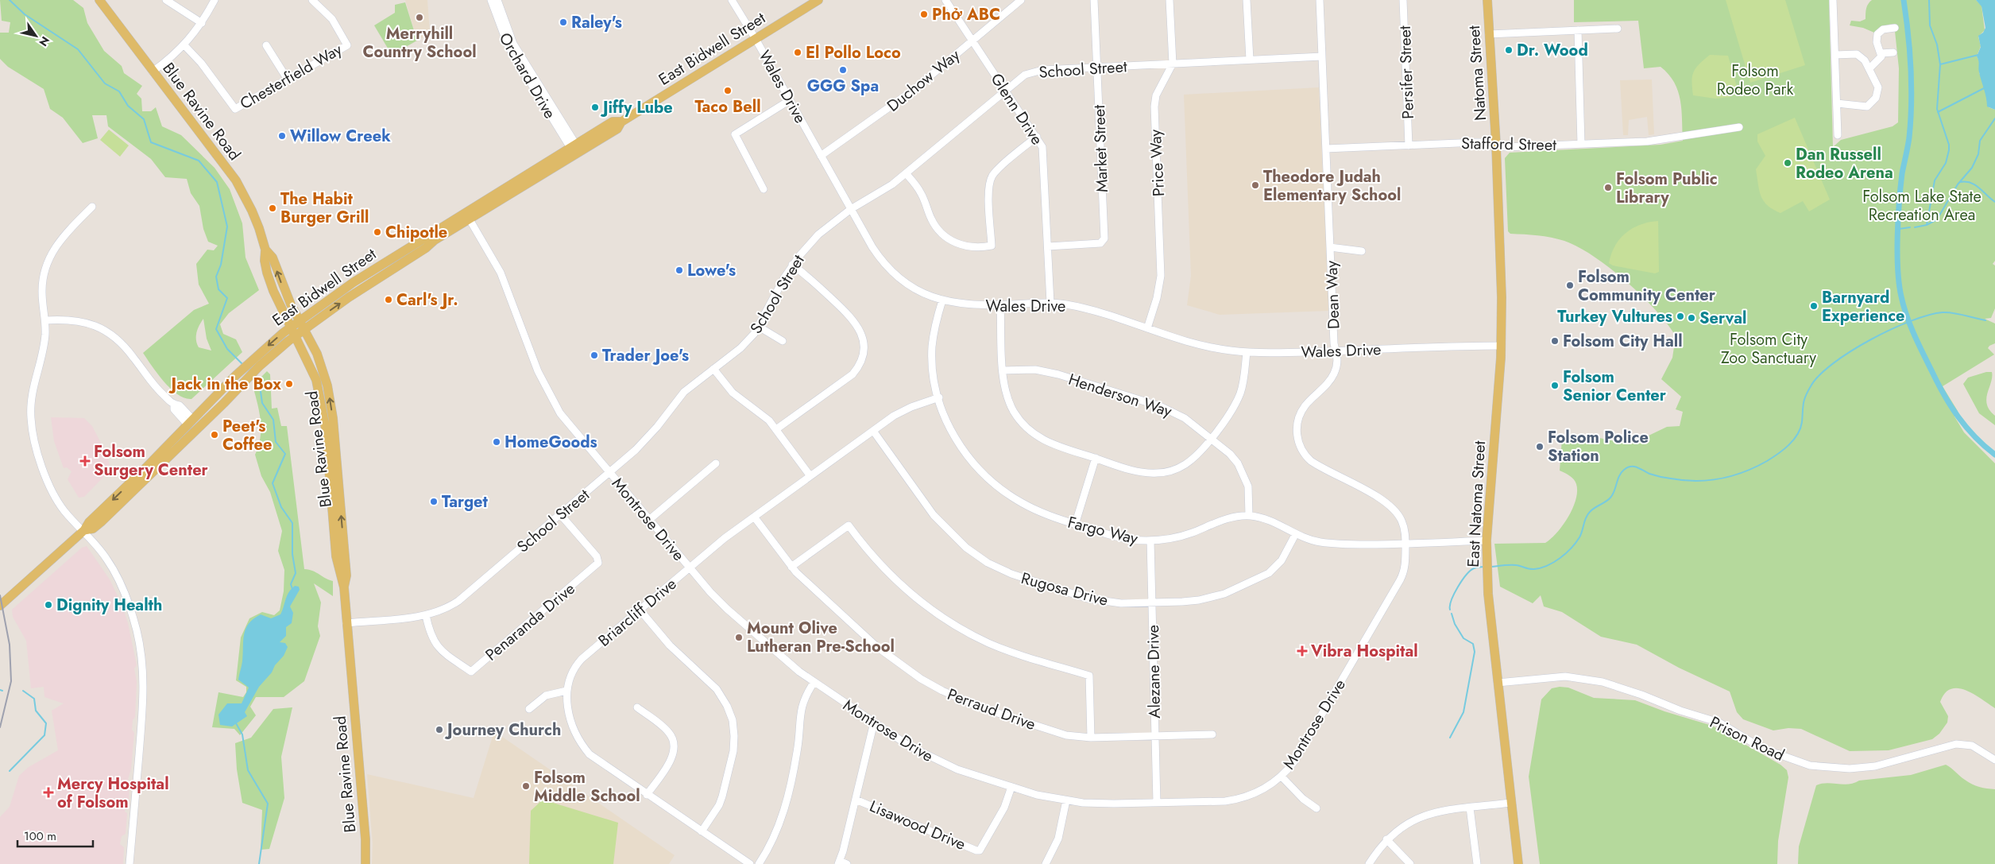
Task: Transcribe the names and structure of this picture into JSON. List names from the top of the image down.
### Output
{
  "streets": {
    "main road": [
      "East Bidwell Street",
      "Natoma Street",
      "Blue Ravine Road",
      "East Natoma Street"
    ],
    "street": [
      "School Street",
      "Persifer Street",
      "Orchard Drive",
      "Chesterfield Way",
      "Duchow Way",
      "Wales Drive",
      "Glenn Drive",
      "Stafford Street",
      "Market Street",
      "Price Way",
      "Dean Way",
      "Henderson Way",
      "Montrose Drive",
      "Fargo Way",
      "Rugosa Drive",
      "Briarcliff Drive",
      "Penaranda Drive",
      "Alezane Drive",
      "Perraud Drive",
      "Prison Road",
      "Lisawood Drive"
    ]
  },
  "crossings": [
    ["East Bidwell Street", "Orchard Drive"],
    ["East Bidwell Street", "Wales Drive"],
    ["East Bidwell Street", "Blue Ravine Road"],
    ["East Bidwell Street", "Montrose Drive"],
    ["School Street", "Wales Drive"],
    ["School Street", "Glenn Drive"],
    ["School Street", "Blue Ravine Road"],
    ["School Street", "Market Street"],
    ["School Street", "Price Way"],
    ["School Street", "Dean Way"],
    ["School Street", "Montrose Drive"],
    ["School Street", "Penaranda Drive"],
    ["Persifer Street", "Stafford Street"],
    ["Natoma Street", "Stafford Street"],
    ["Natoma Street", "East Natoma Street"],
    ["Duchow Way", "Wales Drive"],
    ["Duchow Way", "Glenn Drive"],
    ["Wales Drive", "Glenn Drive"],
    ["Wales Drive", "Price Way"],
    ["Wales Drive", "Dean Way"],
    ["Wales Drive", "East Natoma Street"],
    ["Wales Drive", "Fargo Way"],
    ["Glenn Drive", "Market Street"],
    ["Stafford Street", "Dean Way"],
    ["Stafford Street", "East Natoma Street"],
    ["Dean Way", "Montrose Drive"],
    ["Dean Way", "Fargo Way"],
    ["Henderson Way", "Fargo Way"],
    ["East Natoma Street", "Fargo Way"],
    ["East Natoma Street", "Prison Road"],
    ["Montrose Drive", "Fargo Way"],
    ["Montrose Drive", "Briarcliff Drive"],
    ["Montrose Drive", "Alezane Drive"],
    ["Montrose Drive", "Lisawood Drive"],
    ["Fargo Way", "Rugosa Drive"],
    ["Fargo Way", "Briarcliff Drive"],
    ["Fargo Way", "Alezane Drive"],
    ["Rugosa Drive", "Briarcliff Drive"],
    ["Rugosa Drive", "Alezane Drive"],
    ["Briarcliff Drive", "Perraud Drive"],
    ["Alezane Drive", "Perraud Drive"]
  ],
  "parks": ["Folsom Rodeo Park", "Folsom Lake State Recreation Area", "Folsom City Zoo Sanctuary"],
  "places": {
    "other": [
      "Phở ABC",
      "Merryhill Country School",
      "Raley's",
      "Dr. Wood",
      "El Pollo Loco",
      "GGG Spa",
      "Taco Bell",
      "Jiffy Lube",
      "Willow Creek",
      "Dan Russell Rodeo Arena",
      "Theodore Judah Elementary School",
      "Folsom Public Library",
      "The Habit Burger Grill",
      "Chipotle",
      "Lowe's",
      "Folsom Community Center",
      "Carl's Jr.",
      "Barnyard Experience",
      "Turkey Vultures",
      "Serval",
      "Folsom City Hall",
      "Trader Joe's",
      "Jack in the Box",
      "Folsom Senior Center",
      "Peet's Coffee",
      "HomeGoods",
      "Folsom Police Station",
      "Target",
      "Dignity Health",
      "Mount Olive Lutheran Pre-School",
      "Journey Church",
      "Folsom Middle School"
    ],
    "health": ["Folsom Surgery Center", "Vibra Hospital", "Mercy Hospital of Folsom"]
  },
  "scale_bar": "100 m",
  "north": "bottom right"
}
